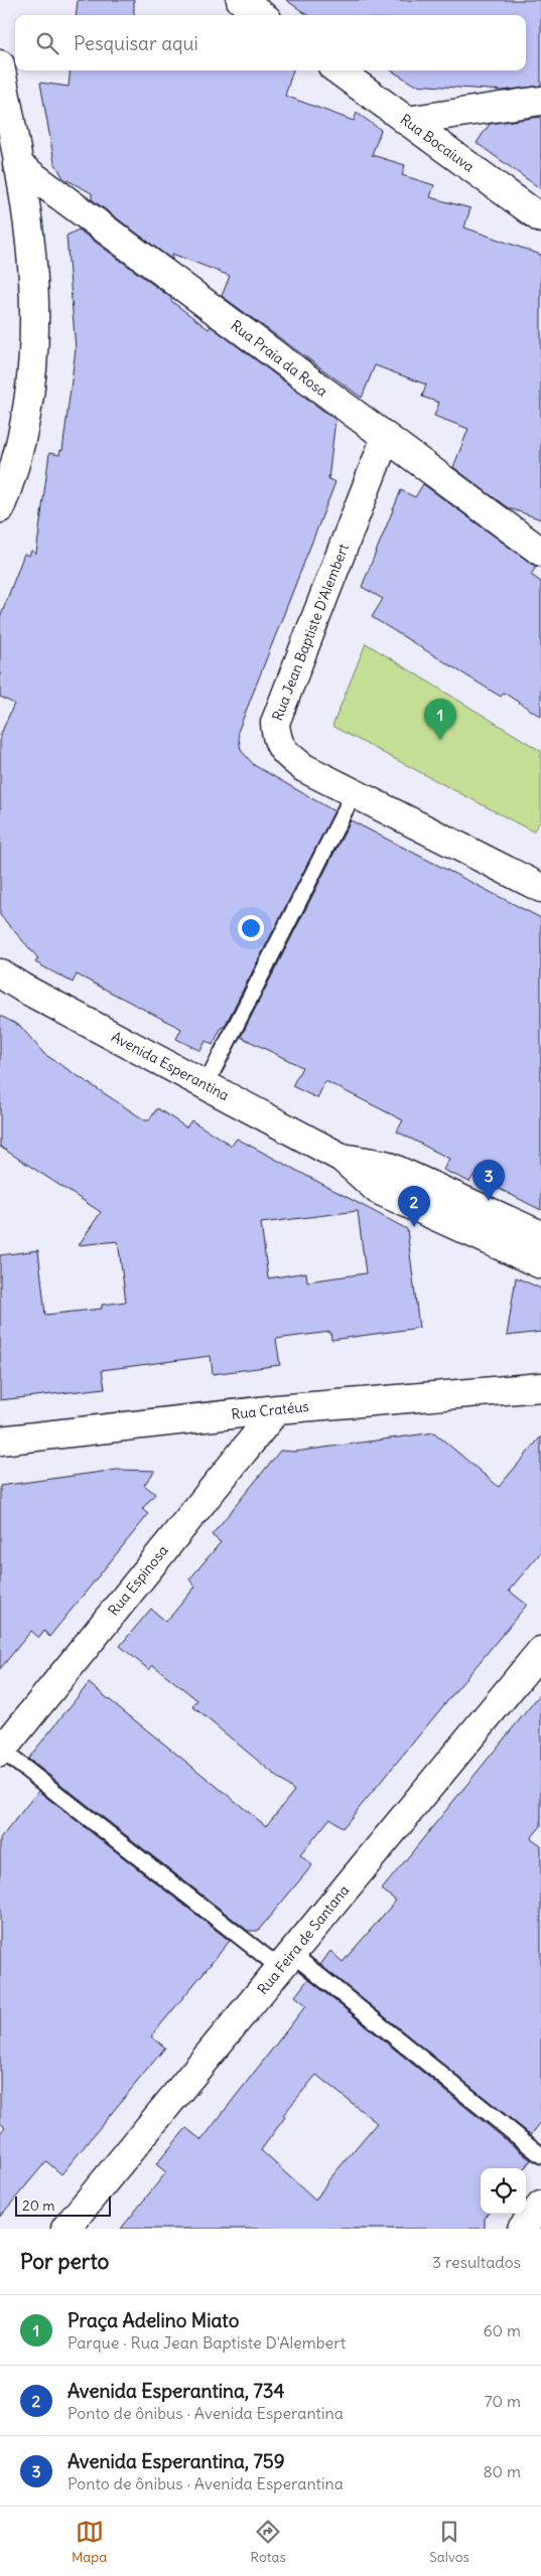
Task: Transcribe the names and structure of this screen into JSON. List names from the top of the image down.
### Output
{
  "streets": {
    "street": [
      "Rua Bocaiuva",
      "Rua Praia da Rosa",
      "Rua Jean Baptiste D'Alembert",
      "Avenida Esperantina",
      "Rua Cratéus",
      "Rua Espinosa",
      "Rua Feira de Santana"
    ]
  },
  "crossings": [
    ["Rua Praia da Rosa", "Rua Jean Baptiste D'Alembert"],
    ["Rua Cratéus", "Rua Espinosa"]
  ],
  "scale_bar": "20 m",
  "page": {
    "search": "Pesquisar aqui",
    "pins": ["1", "3", "2"],
    "scale": "20 m",
    "heading": ["Por perto", "3 resultados"],
    "list": [
      {
        "mark": "1",
        "name": "Praça Adelino Miato",
        "note": "Parque · Rua Jean Baptiste D'Alembert",
        "value": "60 m"
      },
      {
        "mark": "2",
        "name": "Avenida Esperantina, 734",
        "note": "Ponto de ônibus · Avenida Esperantina",
        "value": "70 m"
      },
      {
        "mark": "3",
        "name": "Avenida Esperantina, 759",
        "note": "Ponto de ônibus · Avenida Esperantina",
        "value": "80 m"
      }
    ],
    "nav": ["Mapa", "Rotas", "Salvos"]
  }
}
